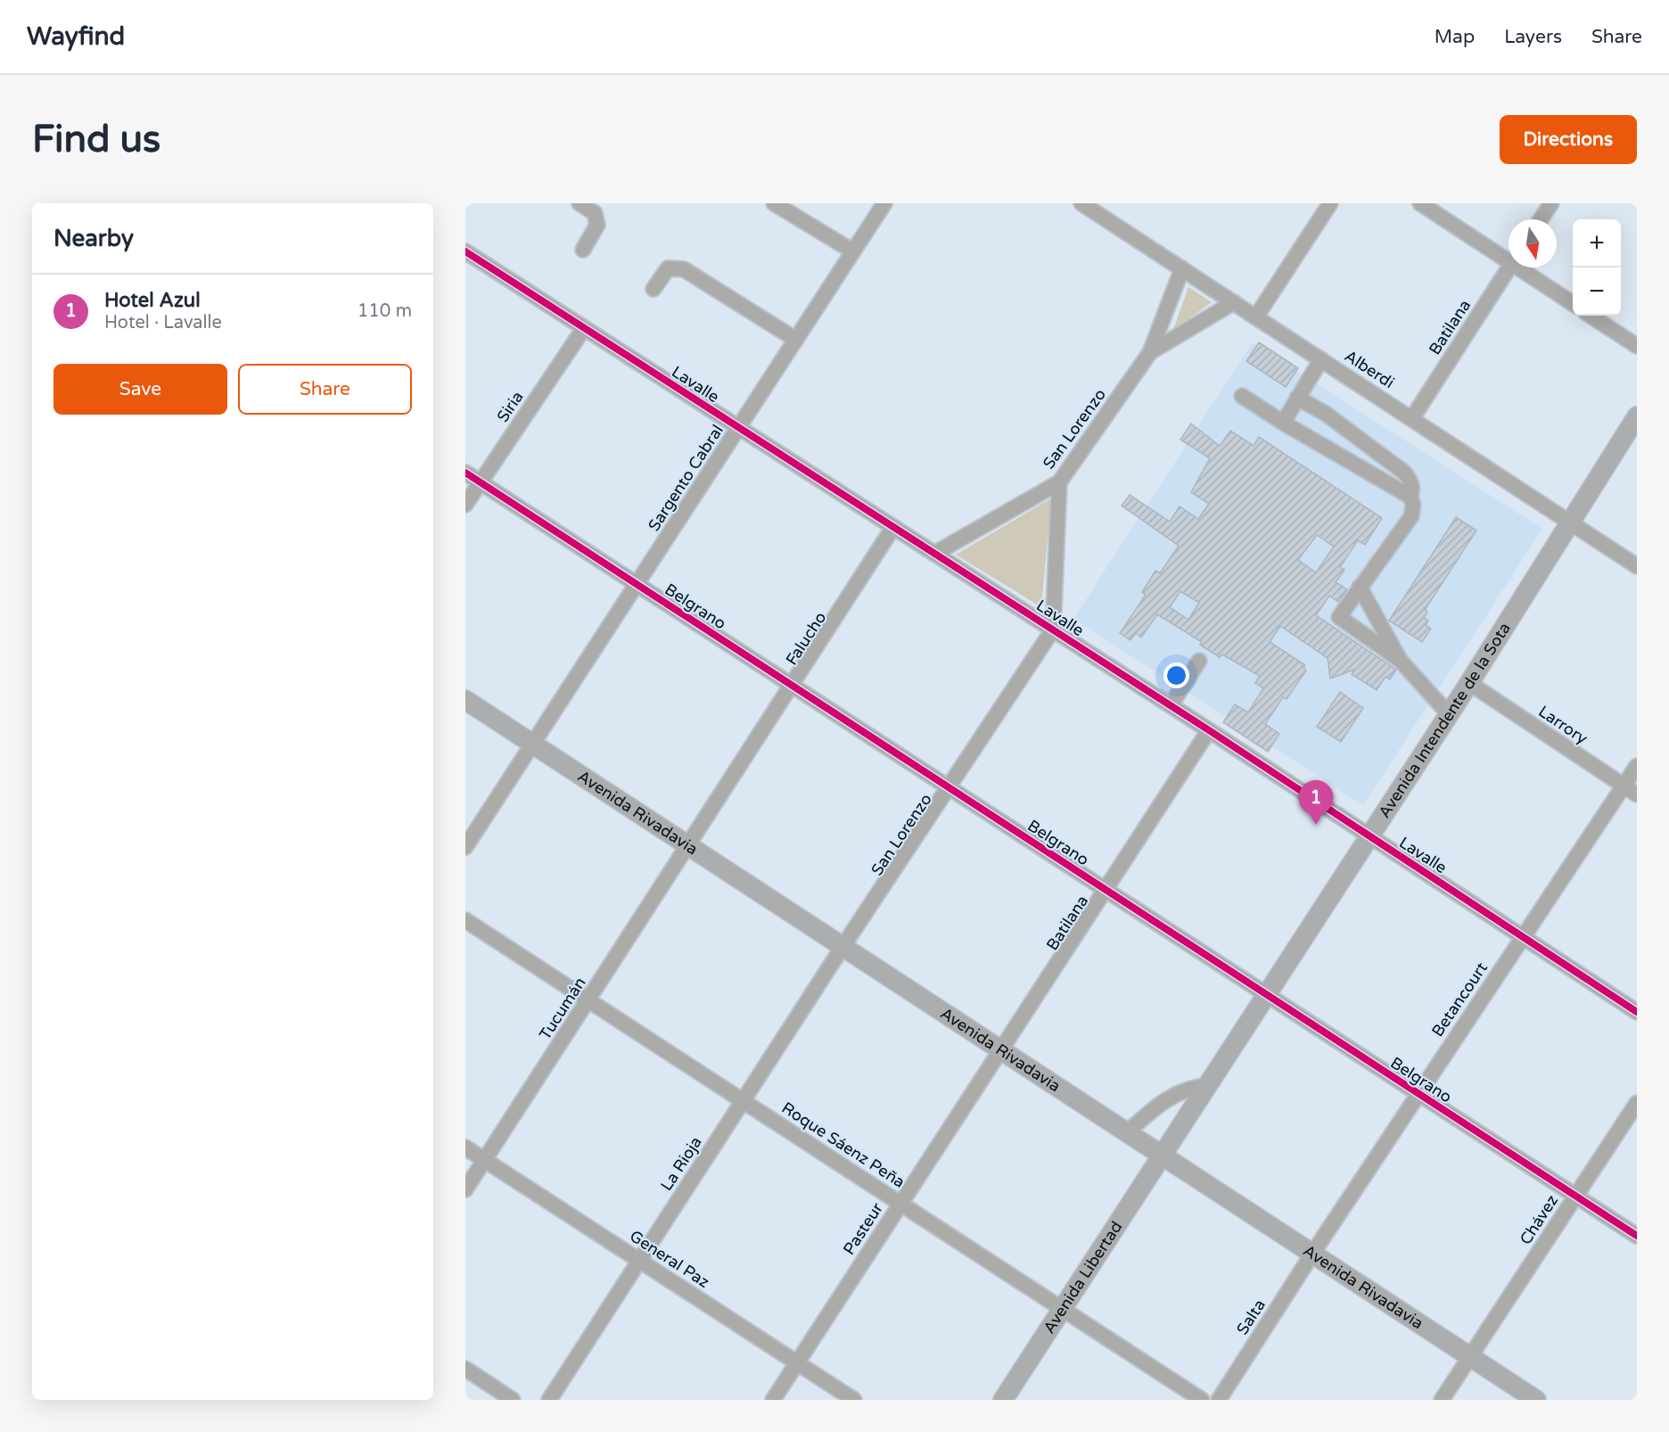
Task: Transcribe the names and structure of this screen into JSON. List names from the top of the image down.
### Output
{
  "streets": {
    "main road": ["Avenida Intendente de la Sota", "Avenida Rivadavia", "Avenida Libertad"],
    "street": [
      "Batilana",
      "Alberdi",
      "Lavalle",
      "Siria",
      "San Lorenzo",
      "Sargento Cabral",
      "Belgrano",
      "Falucho",
      "Larrory",
      "Betancourt",
      "Tucumán",
      "Roque Sáenz Peña",
      "La Rioja",
      "Chávez",
      "Pasteur",
      "General Paz",
      "Salta"
    ]
  },
  "crossings": [
    ["Batilana", "Alberdi"],
    ["Batilana", "Lavalle"],
    ["Batilana", "Belgrano"],
    ["Batilana", "Avenida Rivadavia"],
    ["Batilana", "Pasteur"],
    ["Alberdi", "San Lorenzo"],
    ["Alberdi", "Avenida Intendente de la Sota"],
    ["Lavalle", "Siria"],
    ["Lavalle", "San Lorenzo"],
    ["Lavalle", "Sargento Cabral"],
    ["Lavalle", "Falucho"],
    ["Lavalle", "Avenida Intendente de la Sota"],
    ["Lavalle", "Betancourt"],
    ["Siria", "Belgrano"],
    ["San Lorenzo", "Belgrano"],
    ["San Lorenzo", "Avenida Rivadavia"],
    ["San Lorenzo", "La Rioja"],
    ["Sargento Cabral", "Belgrano"],
    ["Sargento Cabral", "Avenida Rivadavia"],
    ["Belgrano", "Falucho"],
    ["Belgrano", "Avenida Intendente de la Sota"],
    ["Belgrano", "Betancourt"],
    ["Belgrano", "Chávez"],
    ["Falucho", "Avenida Rivadavia"],
    ["Falucho", "Tucumán"],
    ["Avenida Intendente de la Sota", "Larrory"],
    ["Avenida Intendente de la Sota", "Avenida Rivadavia"],
    ["Avenida Intendente de la Sota", "Avenida Libertad"],
    ["Larrory", "Betancourt"],
    ["Avenida Rivadavia", "Betancourt"],
    ["Avenida Rivadavia", "Tucumán"],
    ["Avenida Rivadavia", "La Rioja"],
    ["Avenida Rivadavia", "Chávez"],
    ["Avenida Rivadavia", "Pasteur"],
    ["Avenida Rivadavia", "Avenida Libertad"],
    ["Avenida Rivadavia", "Salta"],
    ["Betancourt", "Salta"],
    ["Tucumán", "Roque Sáenz Peña"],
    ["Tucumán", "General Paz"],
    ["Roque Sáenz Peña", "La Rioja"],
    ["Roque Sáenz Peña", "Pasteur"],
    ["Roque Sáenz Peña", "Avenida Libertad"],
    ["La Rioja", "General Paz"],
    ["Pasteur", "General Paz"]
  ],
  "north": "bottom",
  "page": {
    "header": "Wayfind",
    "nav": ["Map", "Layers", "Share"],
    "buttons": [
      "Directions",
      ["Save", "Share"]
    ],
    "title": "Find us",
    "heading": "Nearby",
    "map_buttons": ["+", "−"],
    "list": [
      {
        "mark": "1",
        "name": "Hotel Azul",
        "note": "Hotel · Lavalle",
        "value": "110 m"
      }
    ],
    "pins": "1"
  }
}
